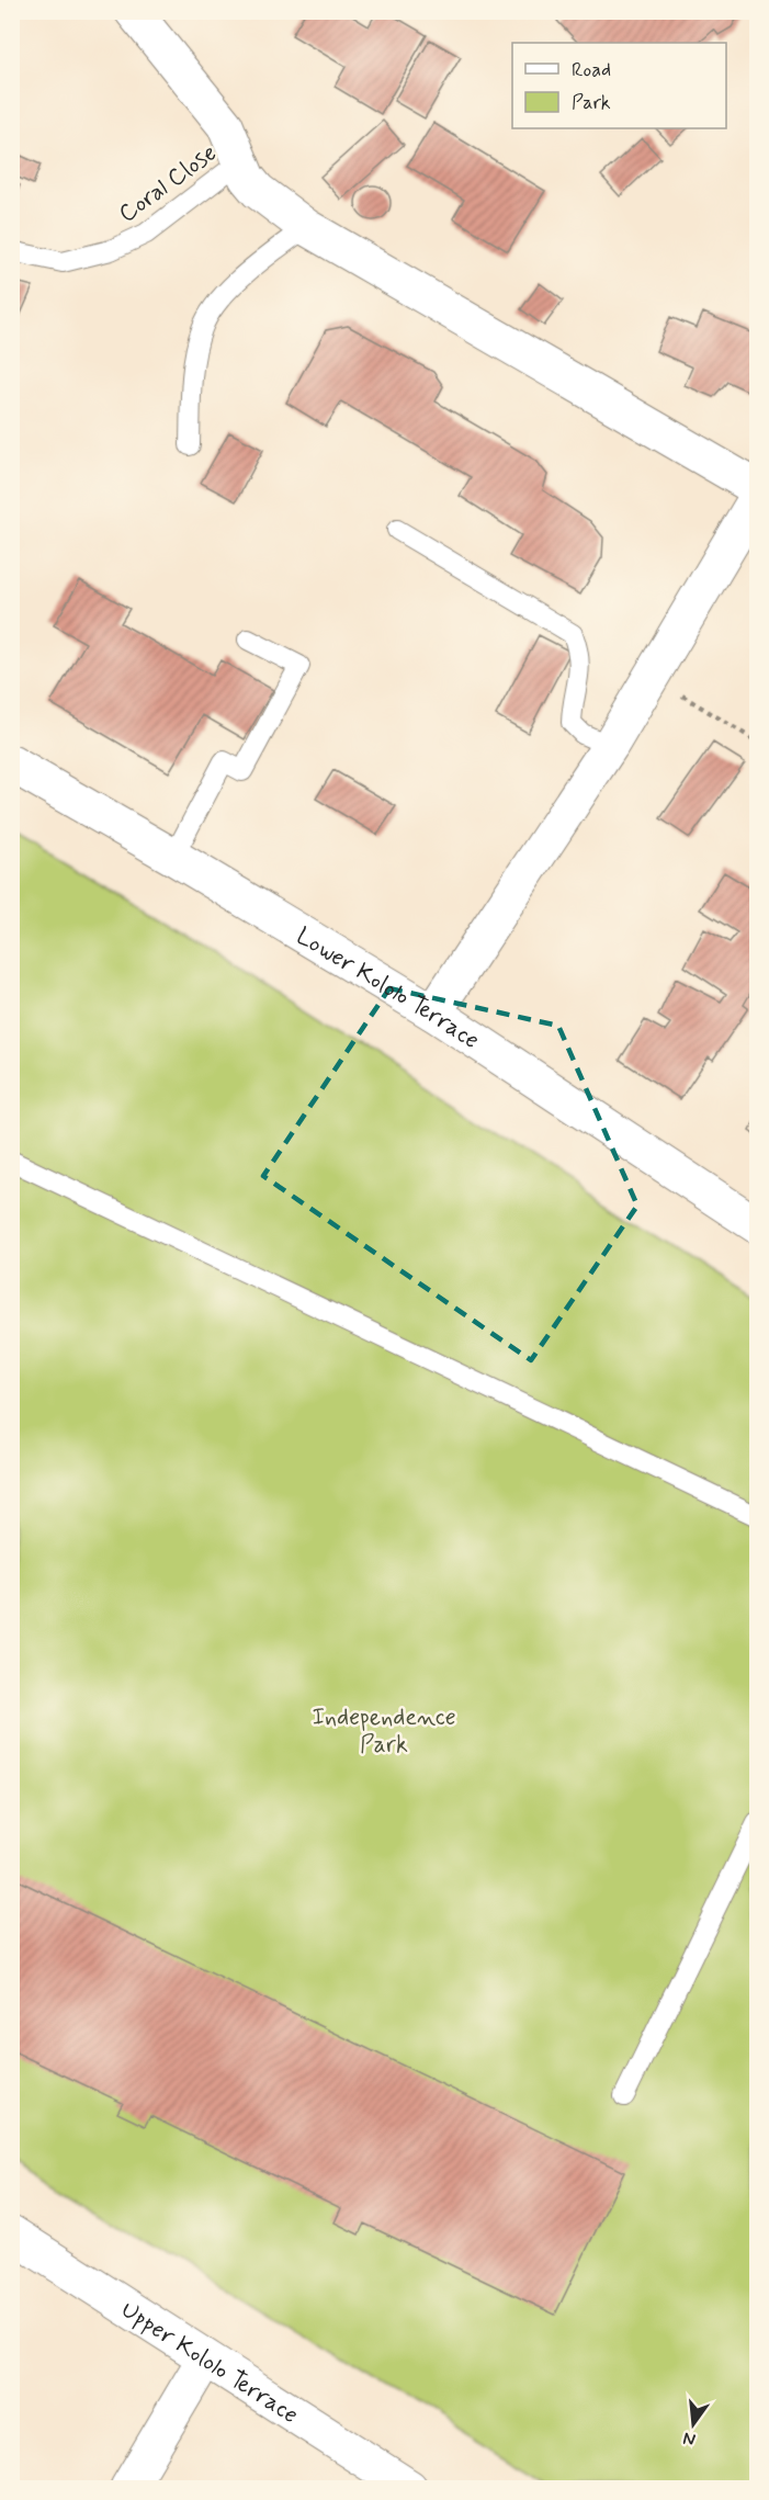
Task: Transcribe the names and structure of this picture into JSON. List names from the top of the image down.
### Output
{
  "streets": {
    "street": ["Lower Kololo Terrace", "Upper Kololo Terrace"],
    "lane": ["Coral Close"]
  },
  "parks": ["Independence Park"],
  "legend": ["Road", "Park"],
  "north": "bottom"
}
